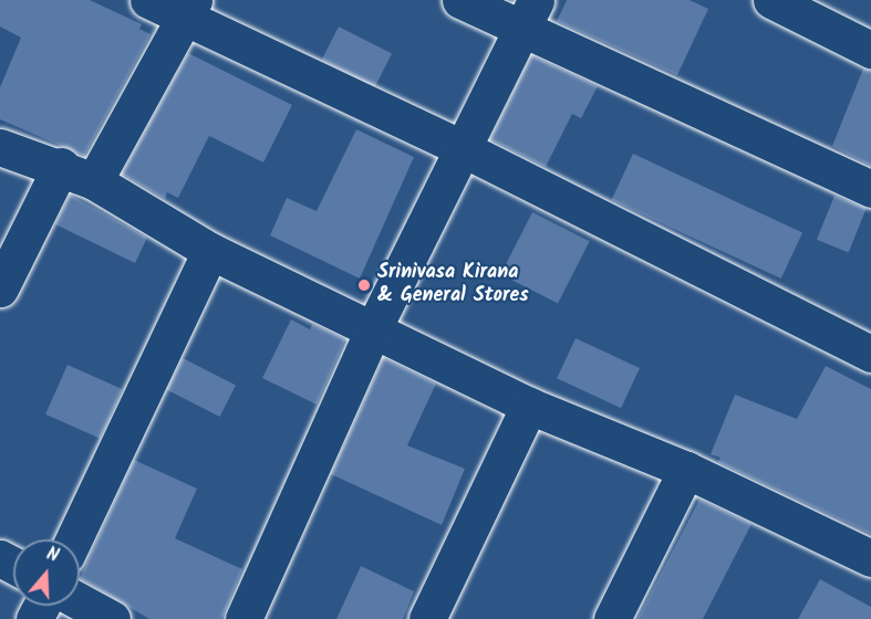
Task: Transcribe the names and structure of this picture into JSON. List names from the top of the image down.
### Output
{
  "places": ["Srinivasa Kirana & General Stores"],
  "north": "top"
}
